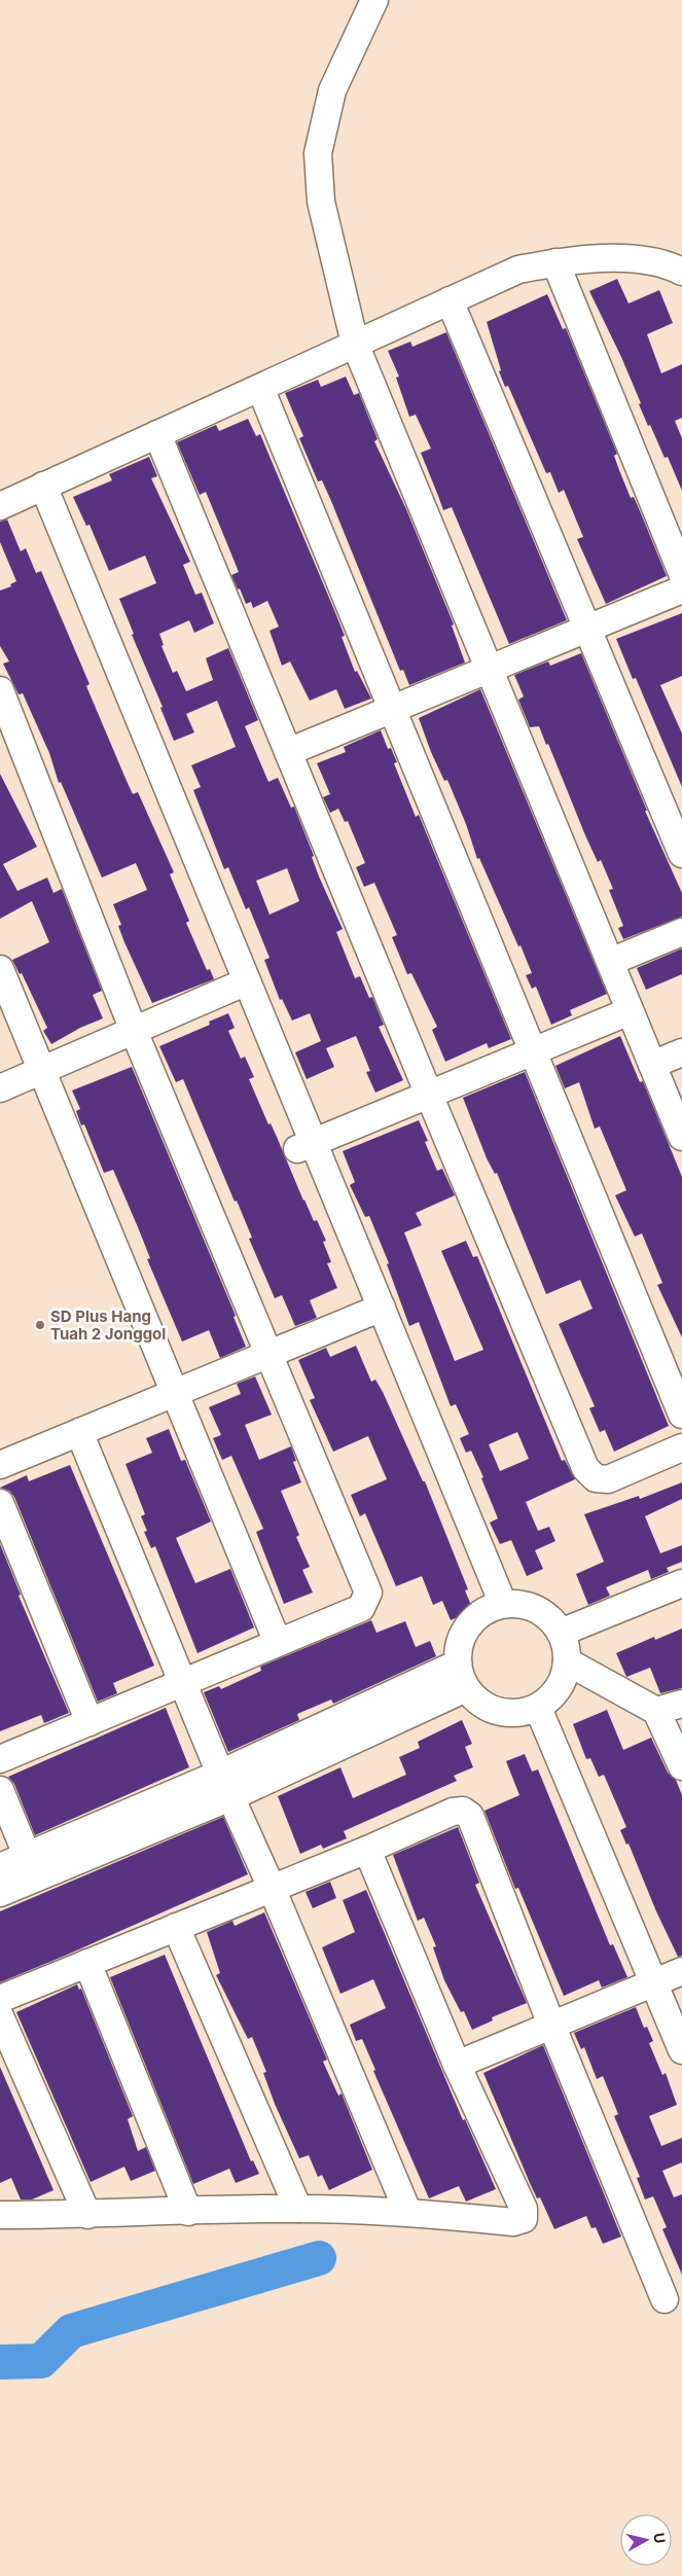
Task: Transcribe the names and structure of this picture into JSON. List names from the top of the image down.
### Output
{
  "places": ["SD Plus Hang Tuah 2 Jonggol"],
  "north": "right"
}
